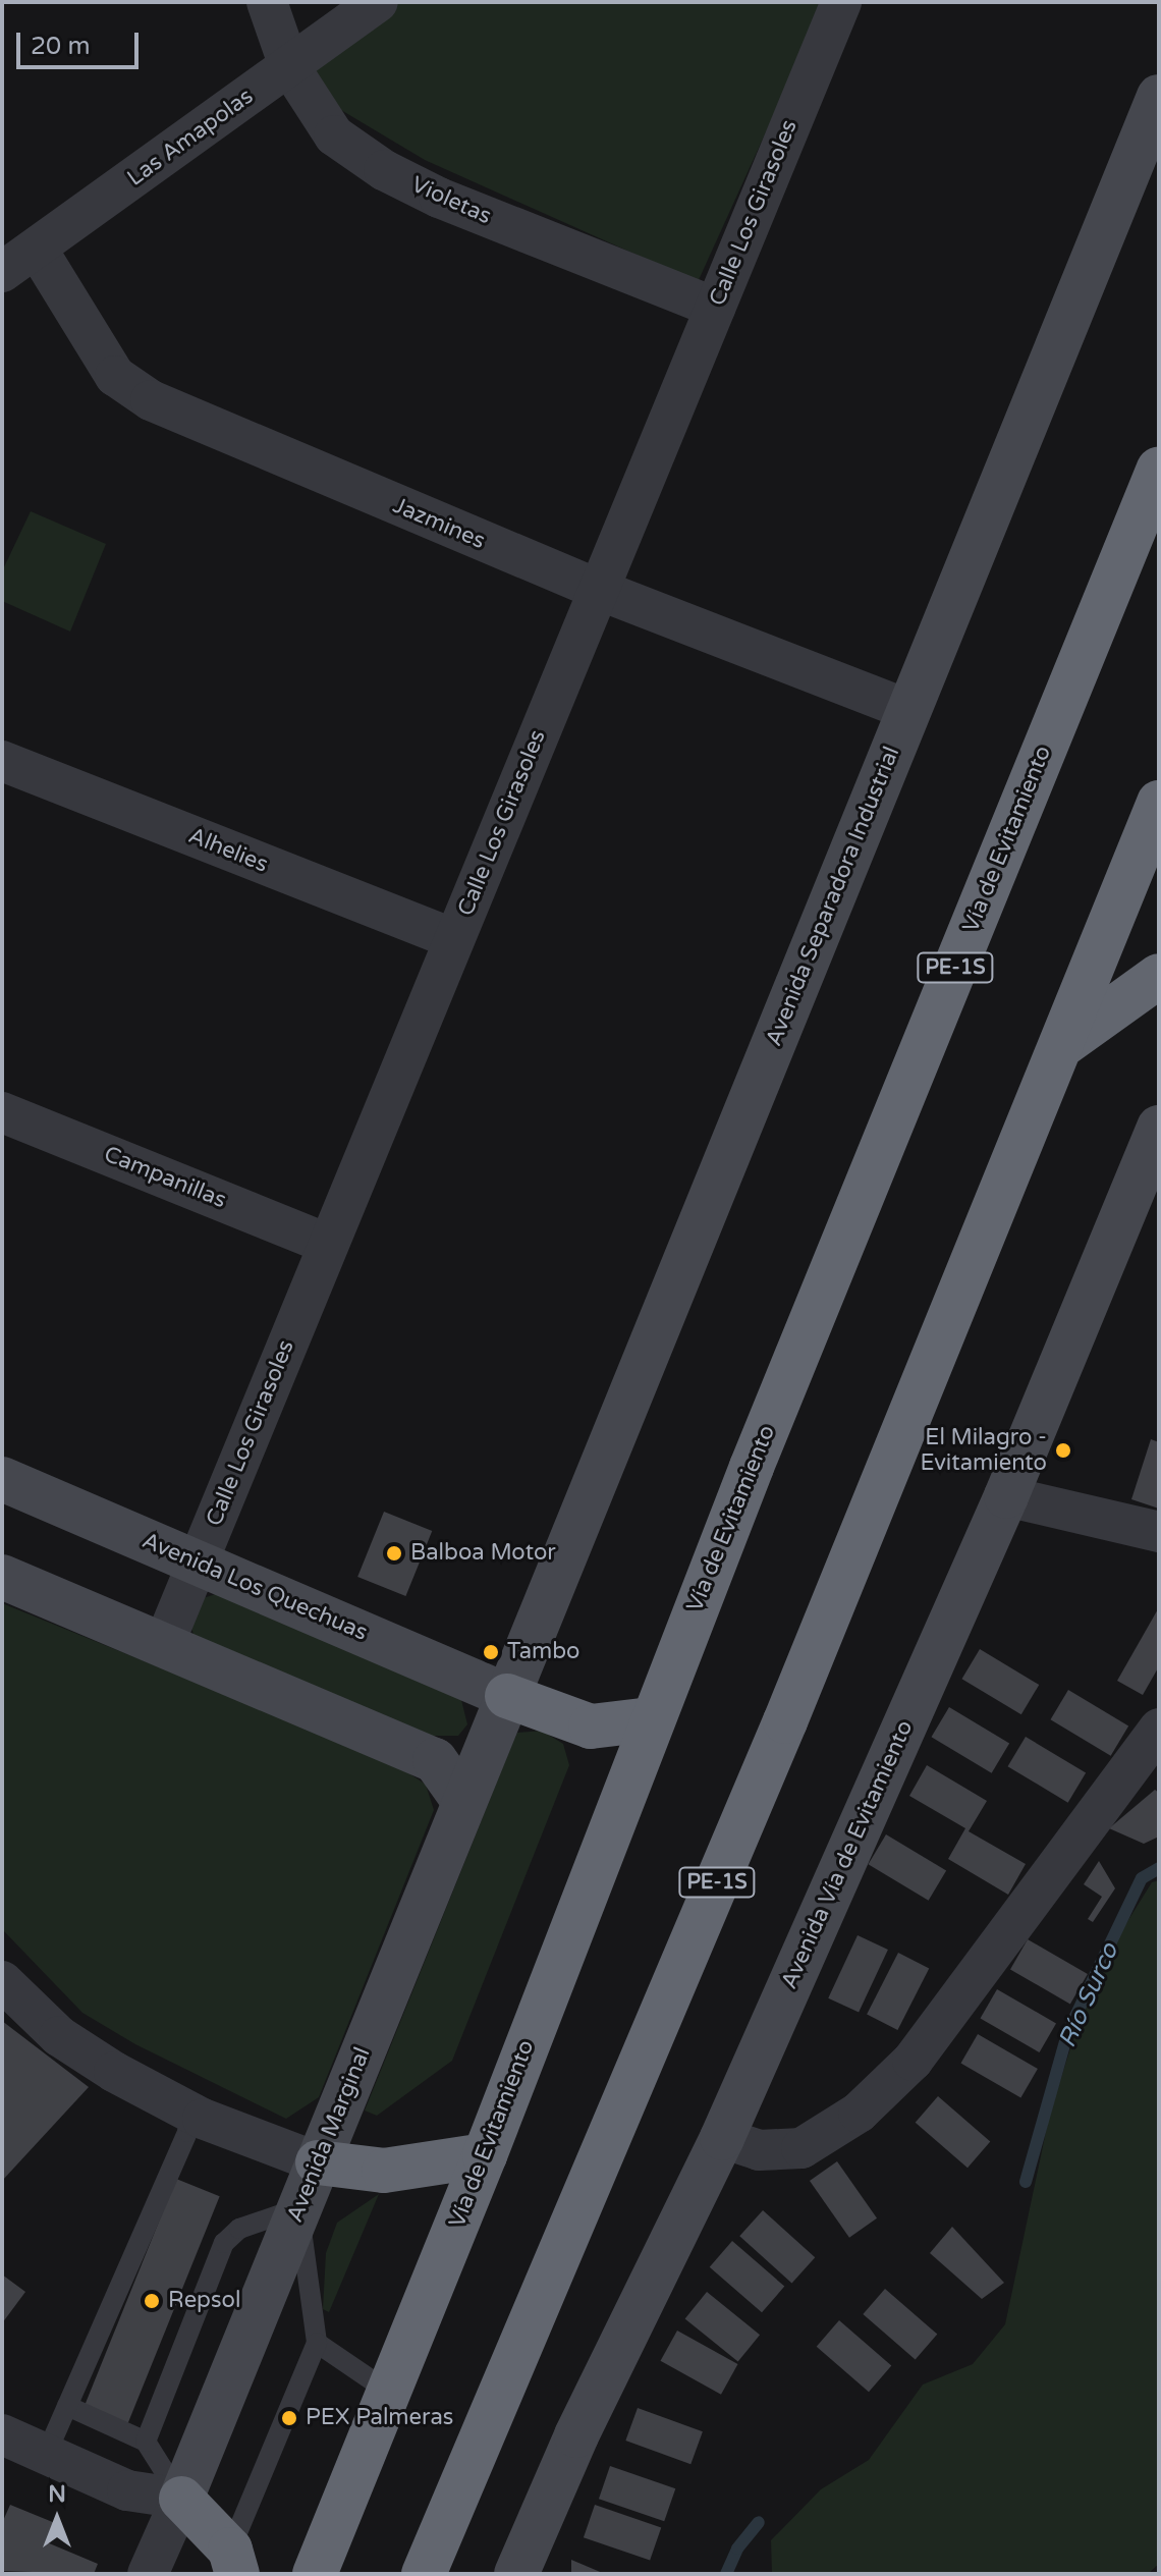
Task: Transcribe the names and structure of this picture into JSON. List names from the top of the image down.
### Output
{
  "streets": {
    "highway": ["Vía de Evitamiento", "PE-1S"],
    "main road": [
      "Avenida Separadora Industrial",
      "Avenida Los Quechuas",
      "Avenida Vía de Evitamiento",
      "Avenida Marginal"
    ],
    "street": [
      "Las Amapolas",
      "Violetas",
      "Calle Los Girasoles",
      "Jazmines",
      "Alhelies",
      "Campanillas"
    ]
  },
  "crossings": [
    ["Las Amapolas", "Violetas"],
    ["Las Amapolas", "Jazmines"],
    ["Violetas", "Calle Los Girasoles"],
    ["Calle Los Girasoles", "Jazmines"],
    ["Calle Los Girasoles", "Alhelies"],
    ["Calle Los Girasoles", "Campanillas"],
    ["Calle Los Girasoles", "Avenida Los Quechuas"],
    ["Jazmines", "Avenida Separadora Industrial"],
    ["Avenida Separadora Industrial", "Avenida Los Quechuas"],
    ["Avenida Separadora Industrial", "Avenida Marginal"],
    ["Avenida Los Quechuas", "Avenida Marginal"]
  ],
  "water": ["Río Surco"],
  "places": [
    "El Milagro - Evitamiento",
    "Balboa Motor",
    "Tambo",
    "Repsol",
    "PEX Palmeras"
  ],
  "scale_bar": "20 m",
  "north": "top"
}
